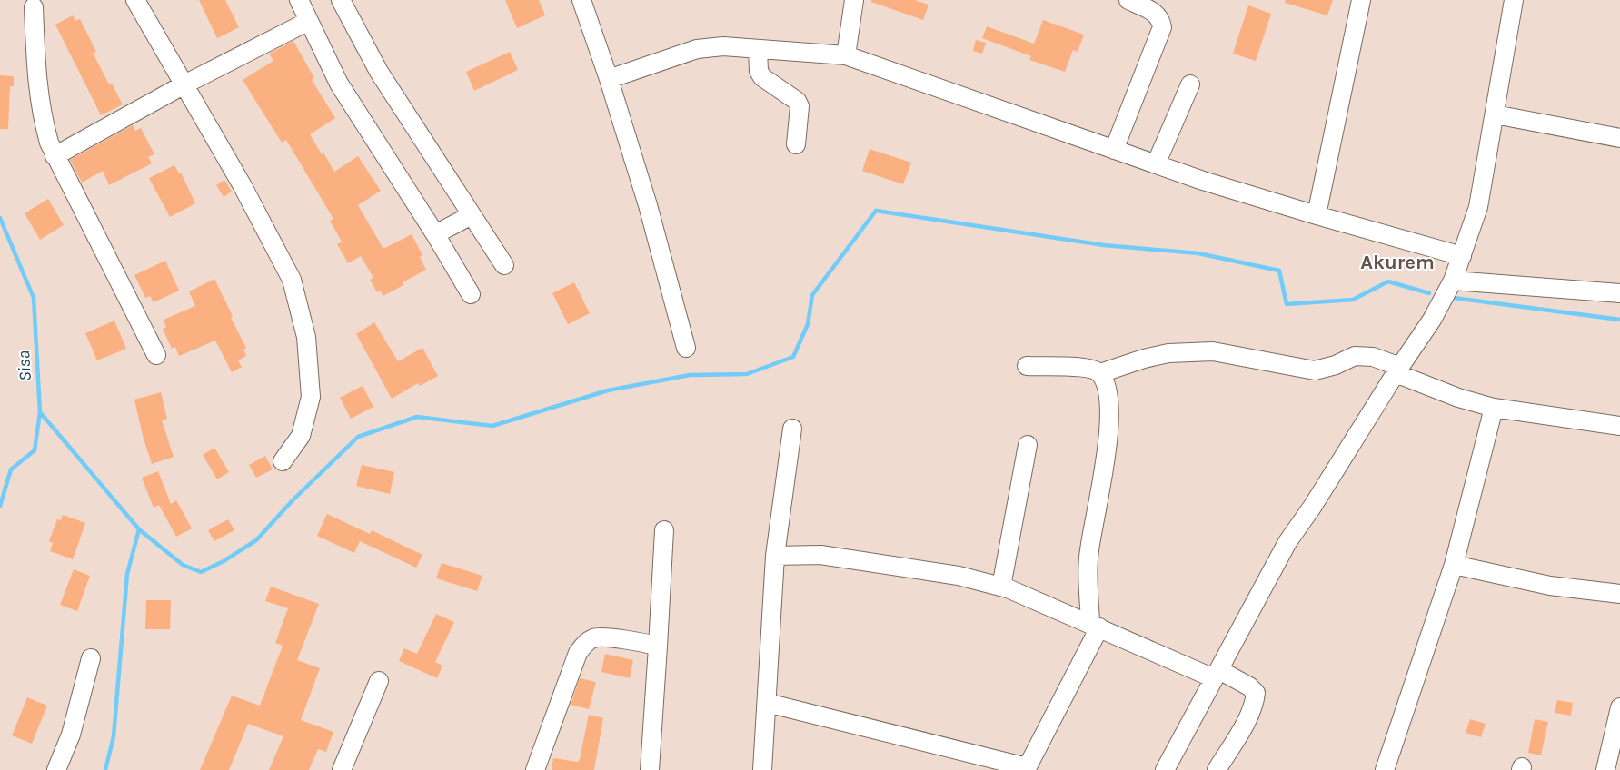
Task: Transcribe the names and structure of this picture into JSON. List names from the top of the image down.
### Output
{
  "districts": ["Akurem"],
  "water": ["Sisa"]
}
